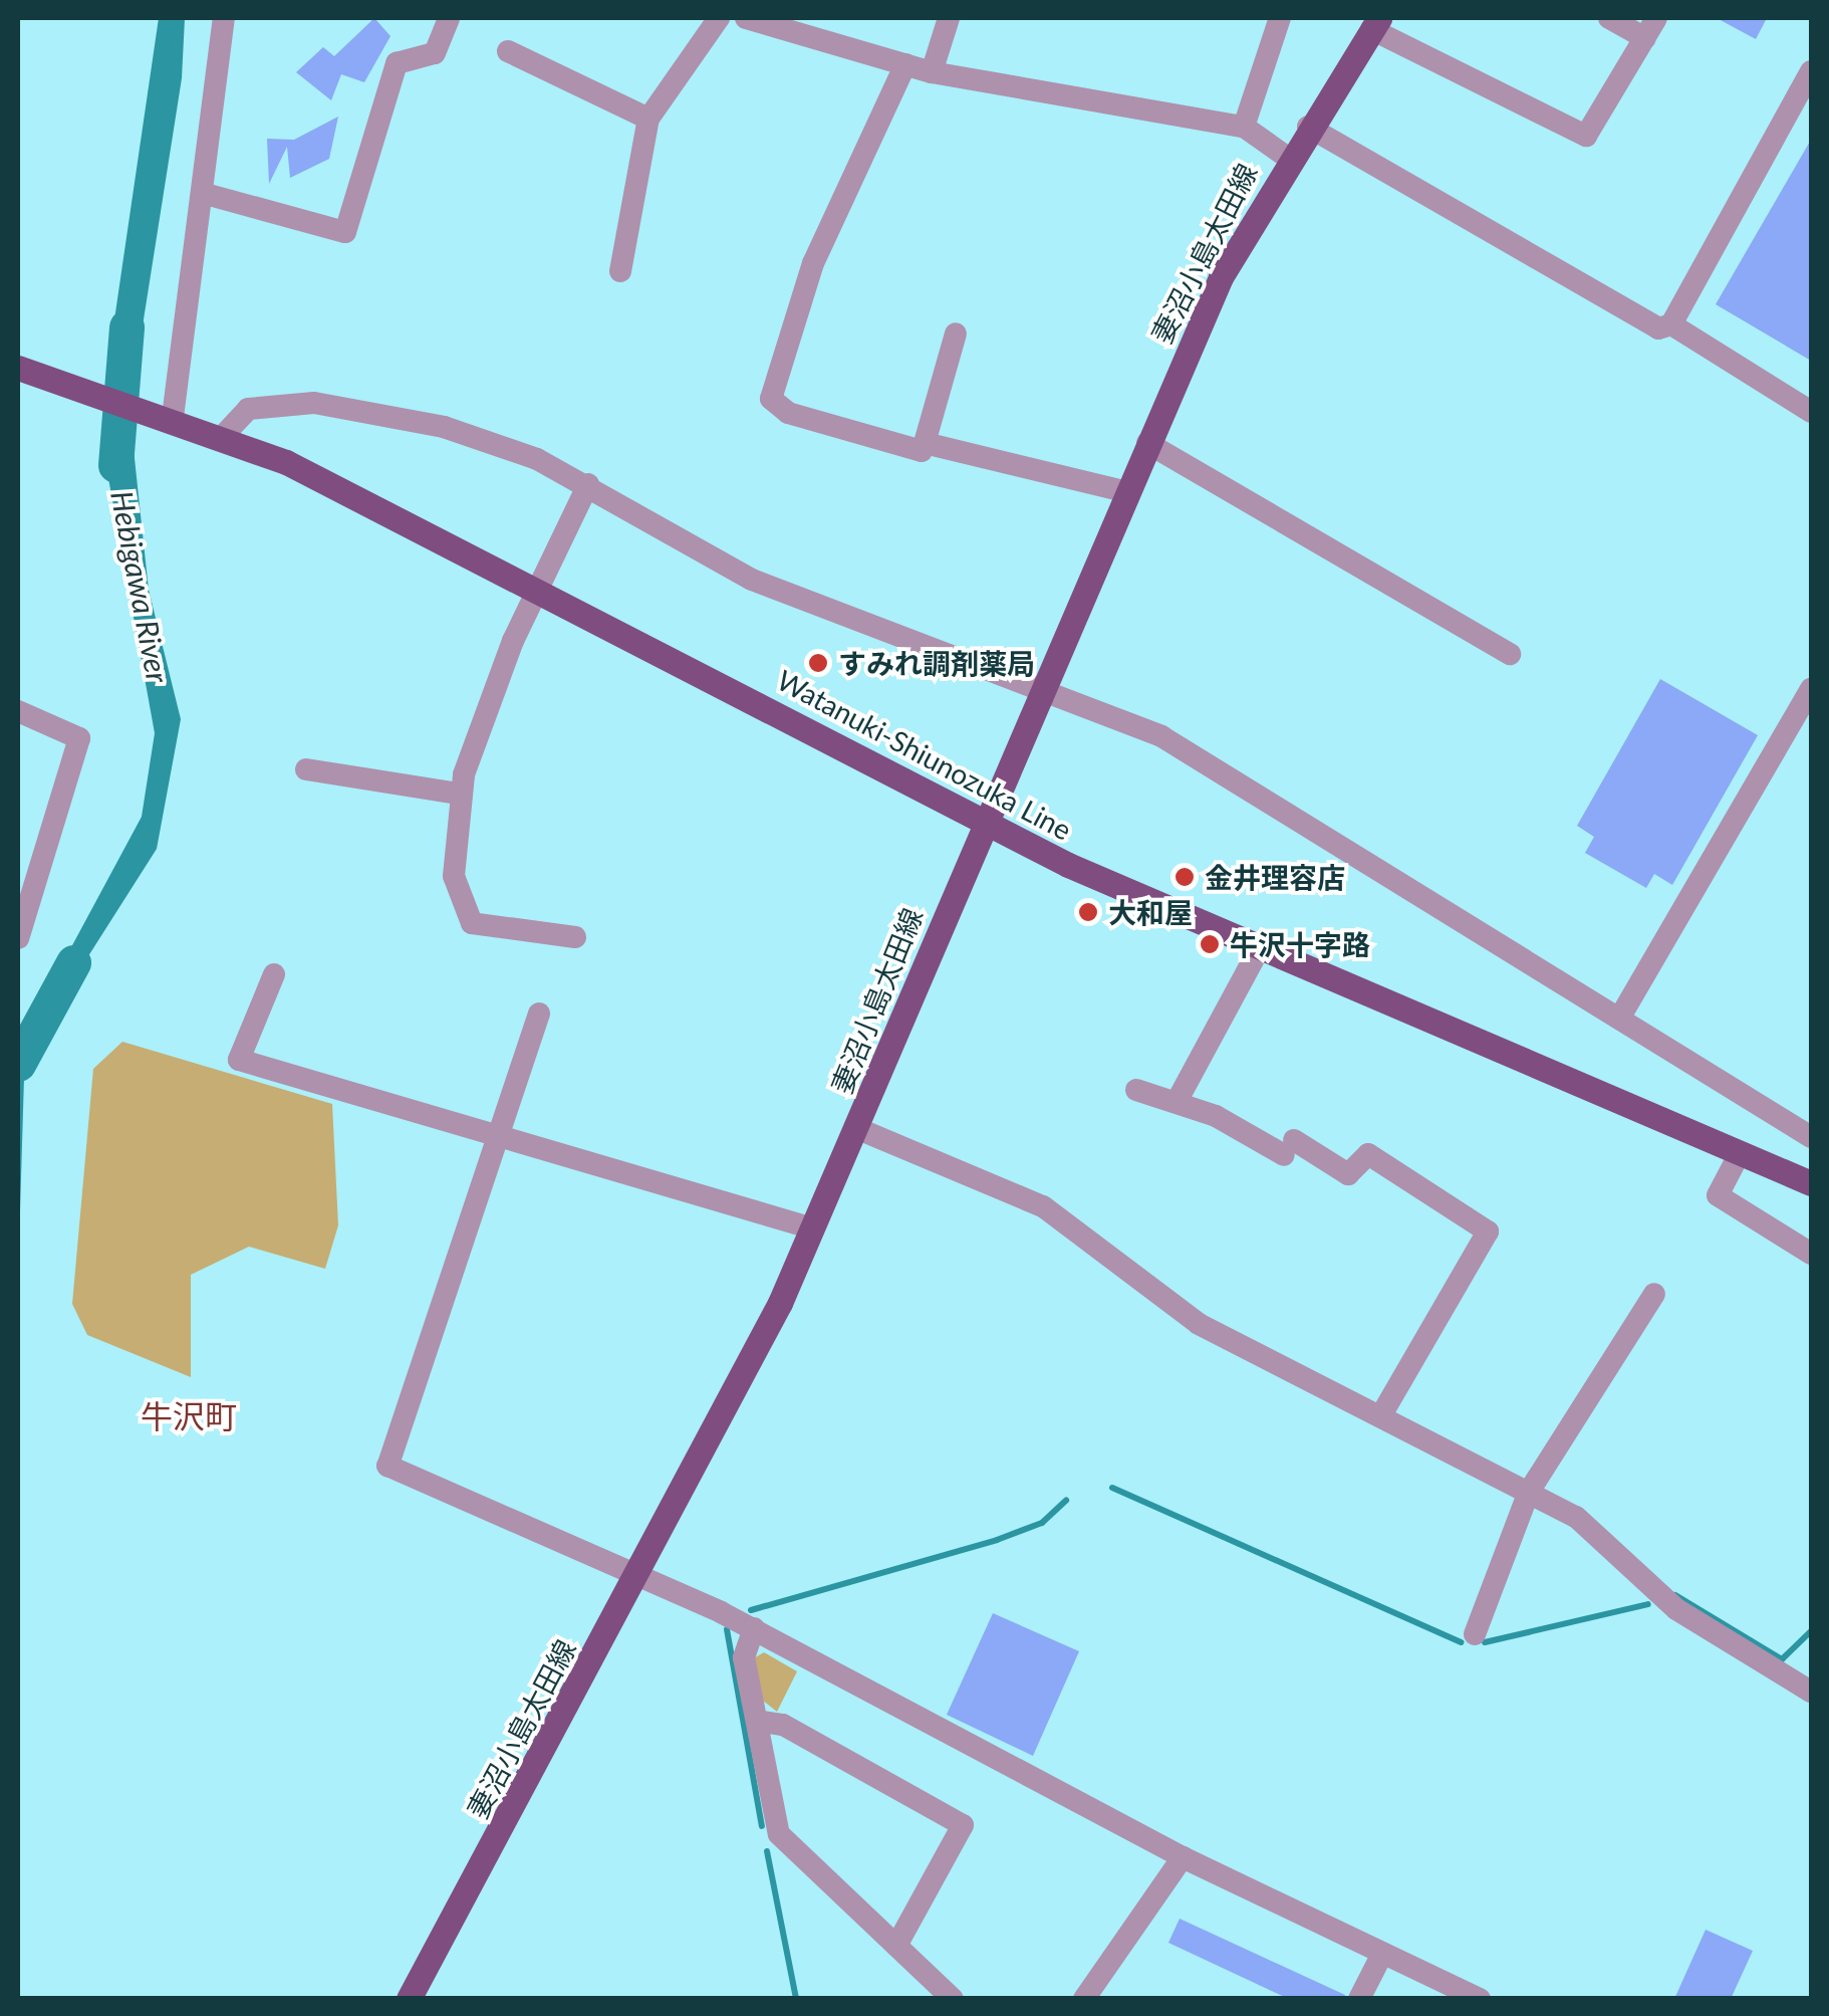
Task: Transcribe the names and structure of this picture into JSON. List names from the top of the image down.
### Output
{
  "streets": {
    "main road": ["妻沼小島太田線", "Watanuki-Shiunozuka Line"]
  },
  "crossings": [
    ["妻沼小島太田線", "Watanuki-Shiunozuka Line"]
  ],
  "districts": ["牛沢町"],
  "water": ["Hebigawa River"],
  "places": [
    "すみれ調剤薬局",
    "金井理容店",
    "大和屋",
    "牛沢十字路"
  ]
}
